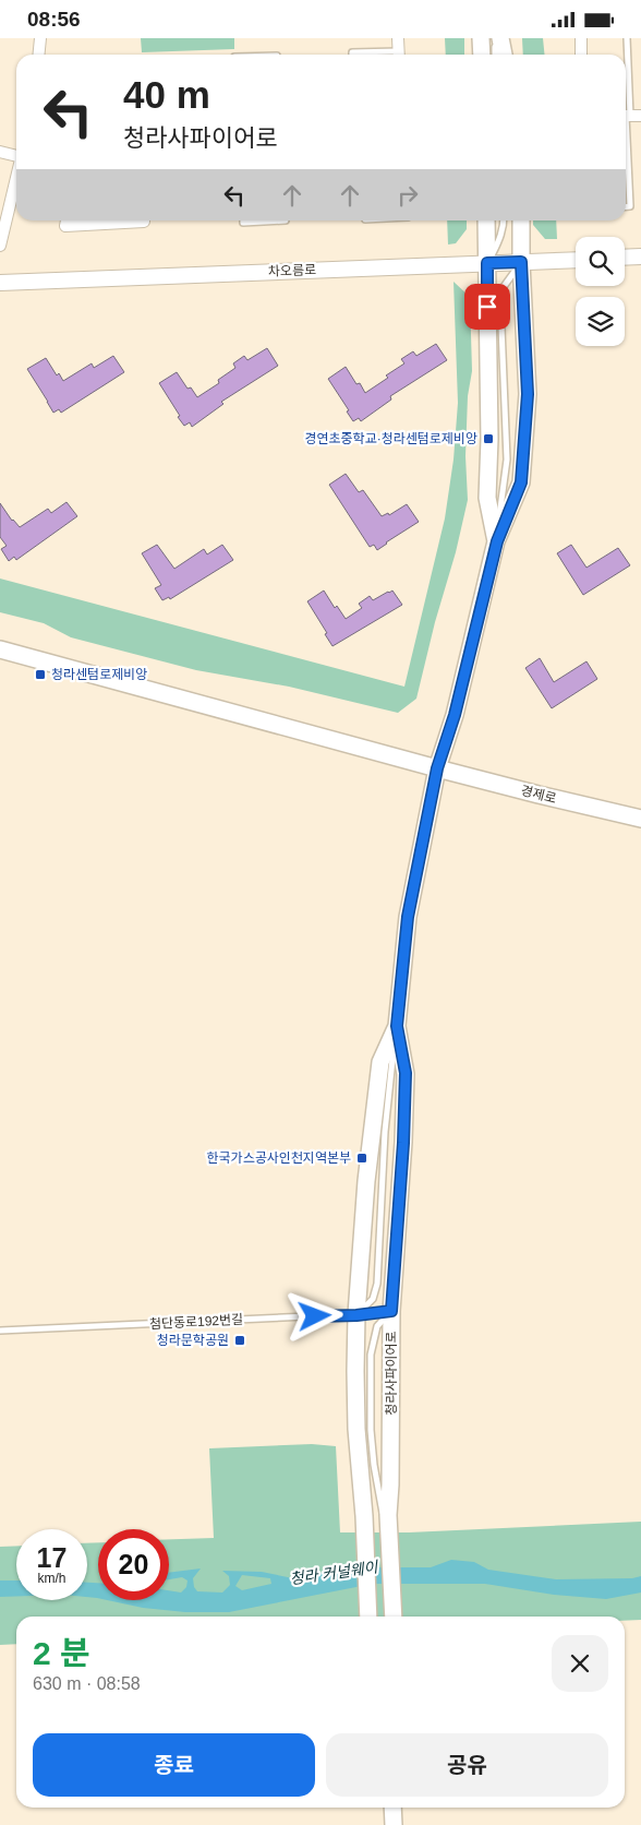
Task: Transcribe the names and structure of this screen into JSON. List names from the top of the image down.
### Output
{
  "streets": {
    "main road": ["경제로", "청라사파이어로"],
    "street": ["차오름로"],
    "lane": ["첨단동로192번길"]
  },
  "crossings": [
    ["첨단동로192번길", "청라사파이어로"]
  ],
  "water": ["청라 커널웨이"],
  "places": {
    "transit": [
      "경연초중학교·청라센텀로제비앙",
      "청라센텀로제비앙",
      "한국가스공사인천지역본부",
      "청라문학공원"
    ]
  },
  "page": {
    "status": "08:56",
    "turn": ["40 m", "청라사파이어로"],
    "speed": "17 km/h",
    "limit": "20",
    "heading": ["2 분", "630 m · 08:58"],
    "buttons": ["종료", "공유"]
  }
}
